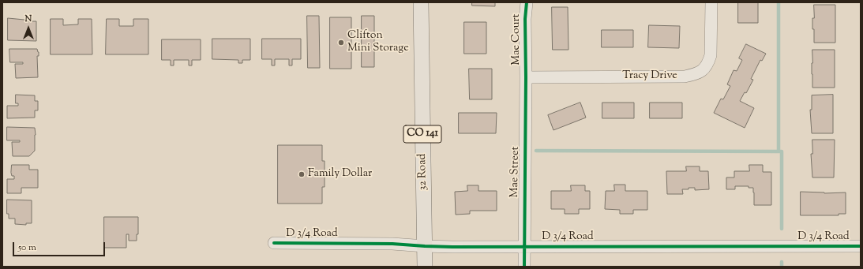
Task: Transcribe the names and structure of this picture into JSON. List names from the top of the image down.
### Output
{
  "streets": {
    "main road": ["CO 141", "32 Road"],
    "street": [
      "Mae Court",
      "Tracy Drive",
      "Mae Street",
      "D 3/4 Road"
    ]
  },
  "crossings": [
    ["Mae Court", "Tracy Drive"],
    ["Mae Court", "Mae Street"],
    ["Tracy Drive", "Mae Street"],
    ["32 Road", "D 3/4 Road"],
    ["Mae Street", "D 3/4 Road"]
  ],
  "places": ["Clifton Mini Storage", "Family Dollar"],
  "scale_bar": "50 m",
  "north": "top"
}
